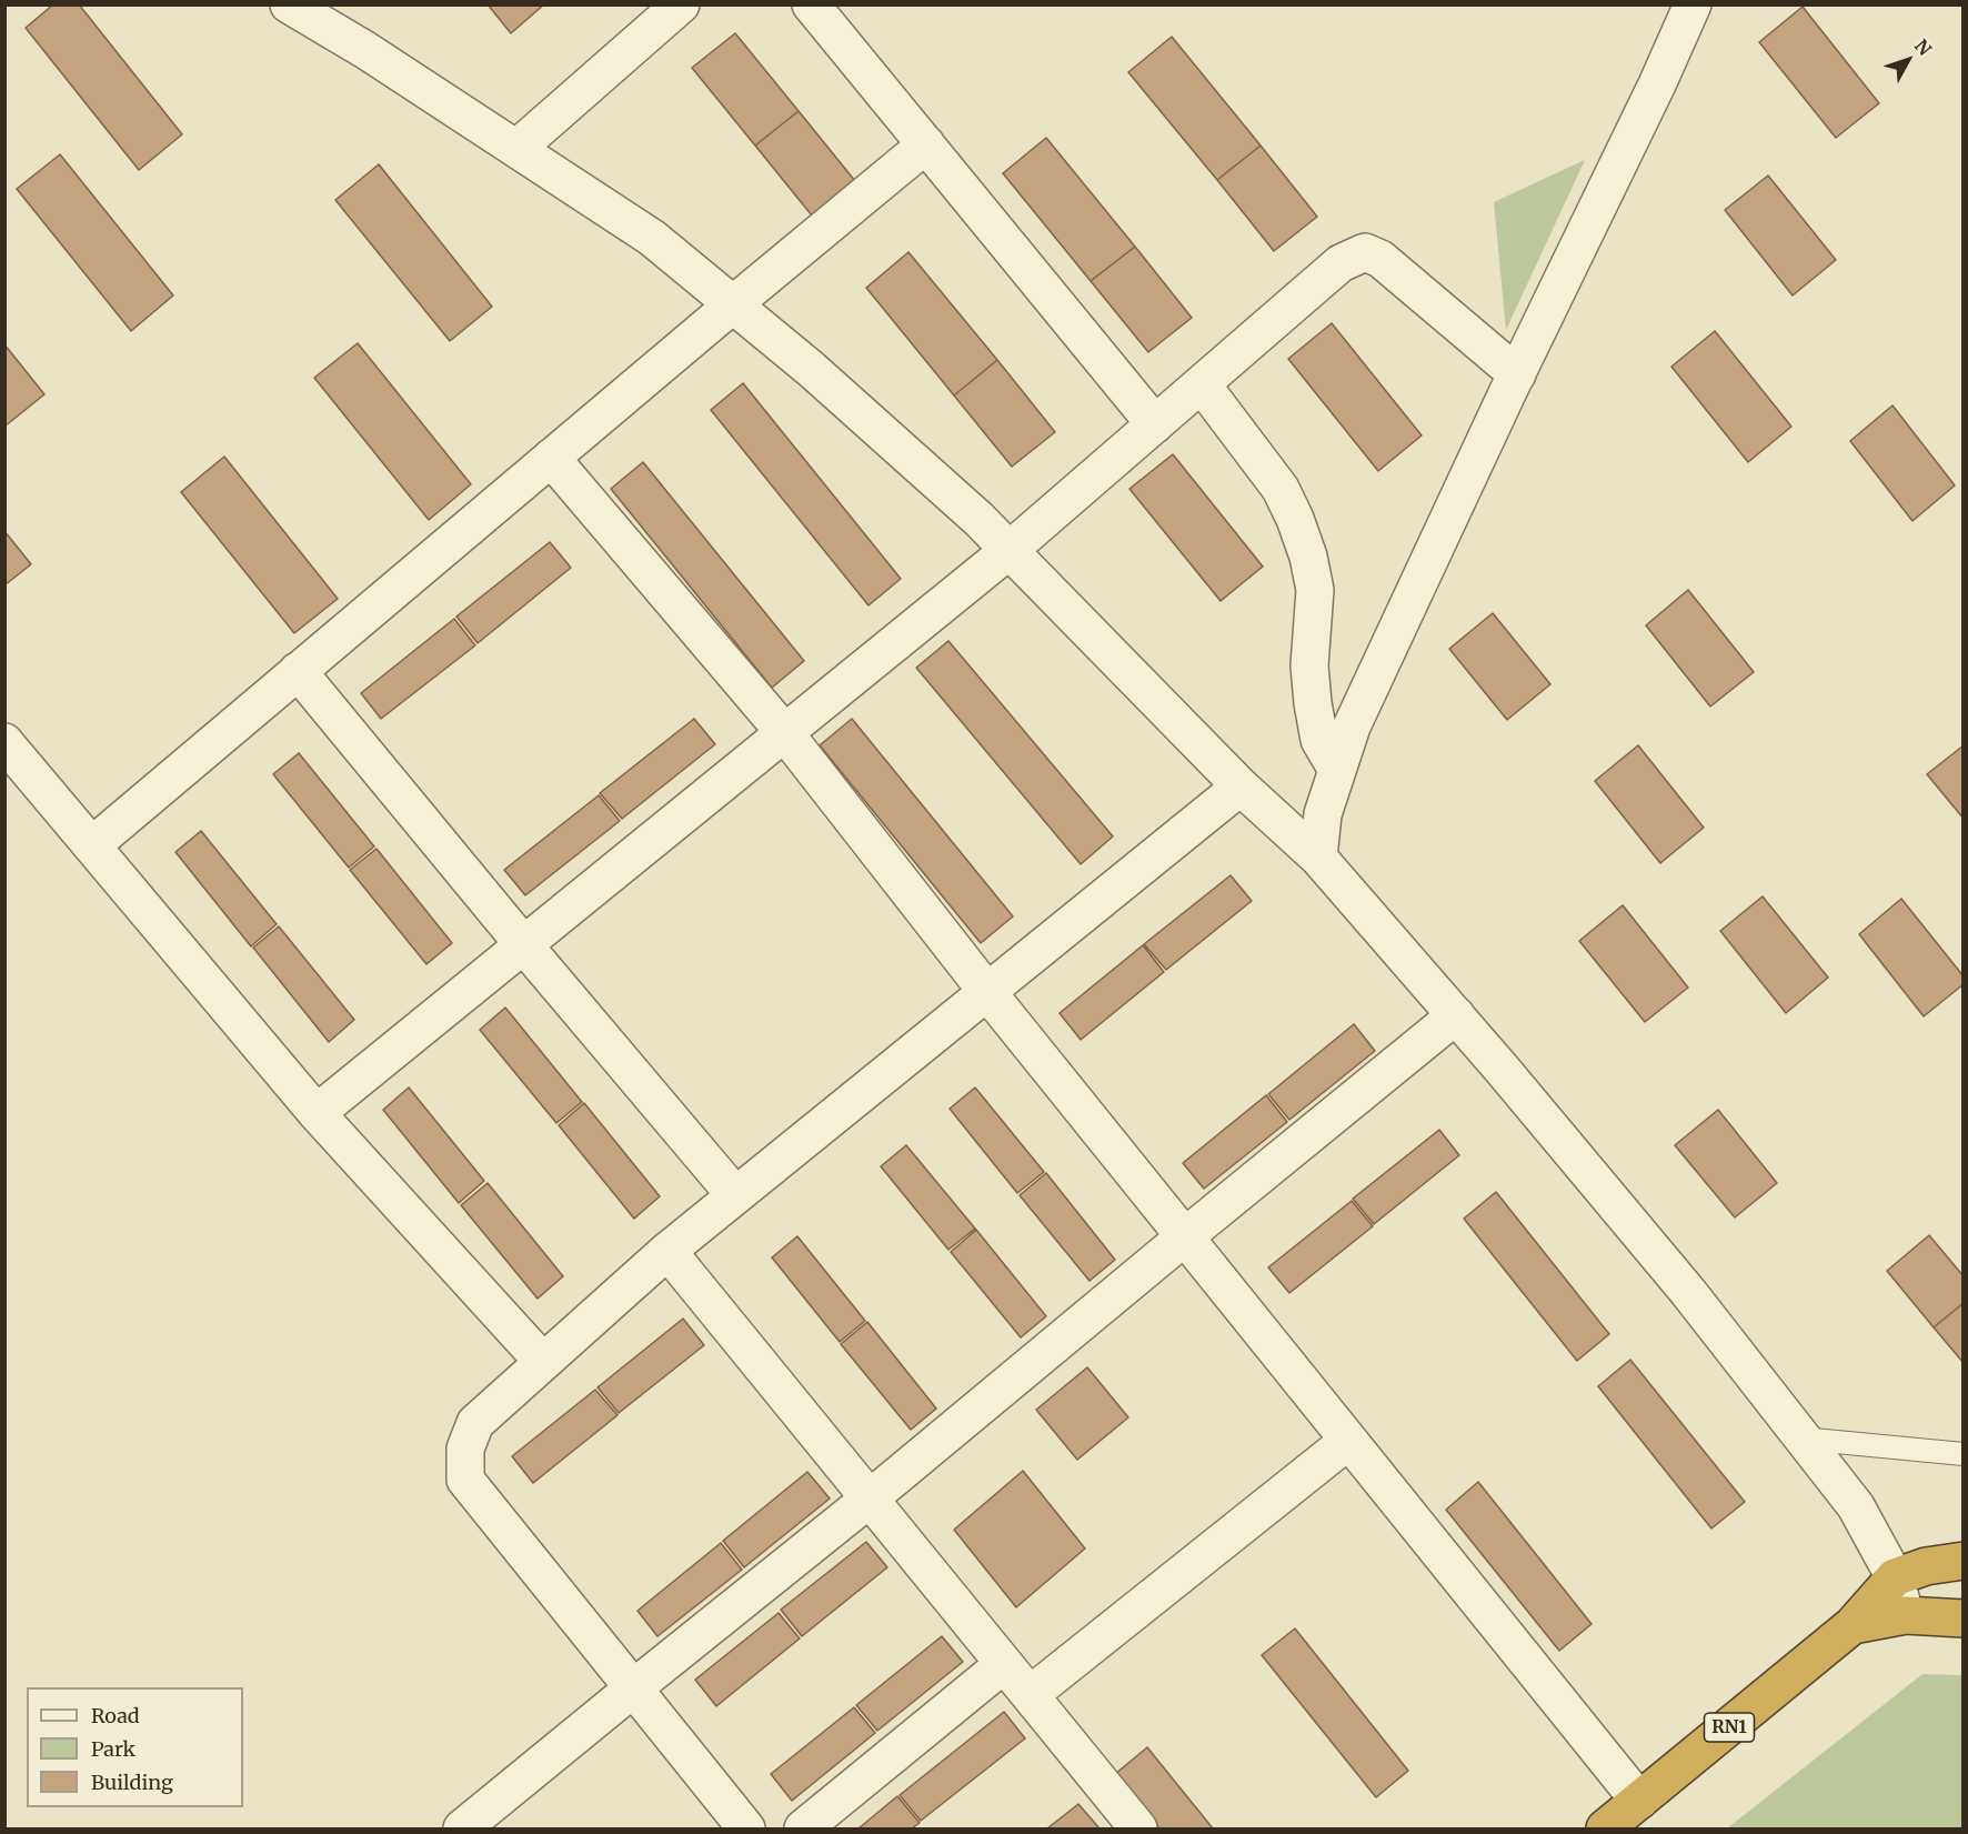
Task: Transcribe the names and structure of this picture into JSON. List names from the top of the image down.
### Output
{
  "streets": {
    "highway": ["RN1"]
  },
  "legend": ["Road", "Park", "Building"],
  "north": "top right"
}
